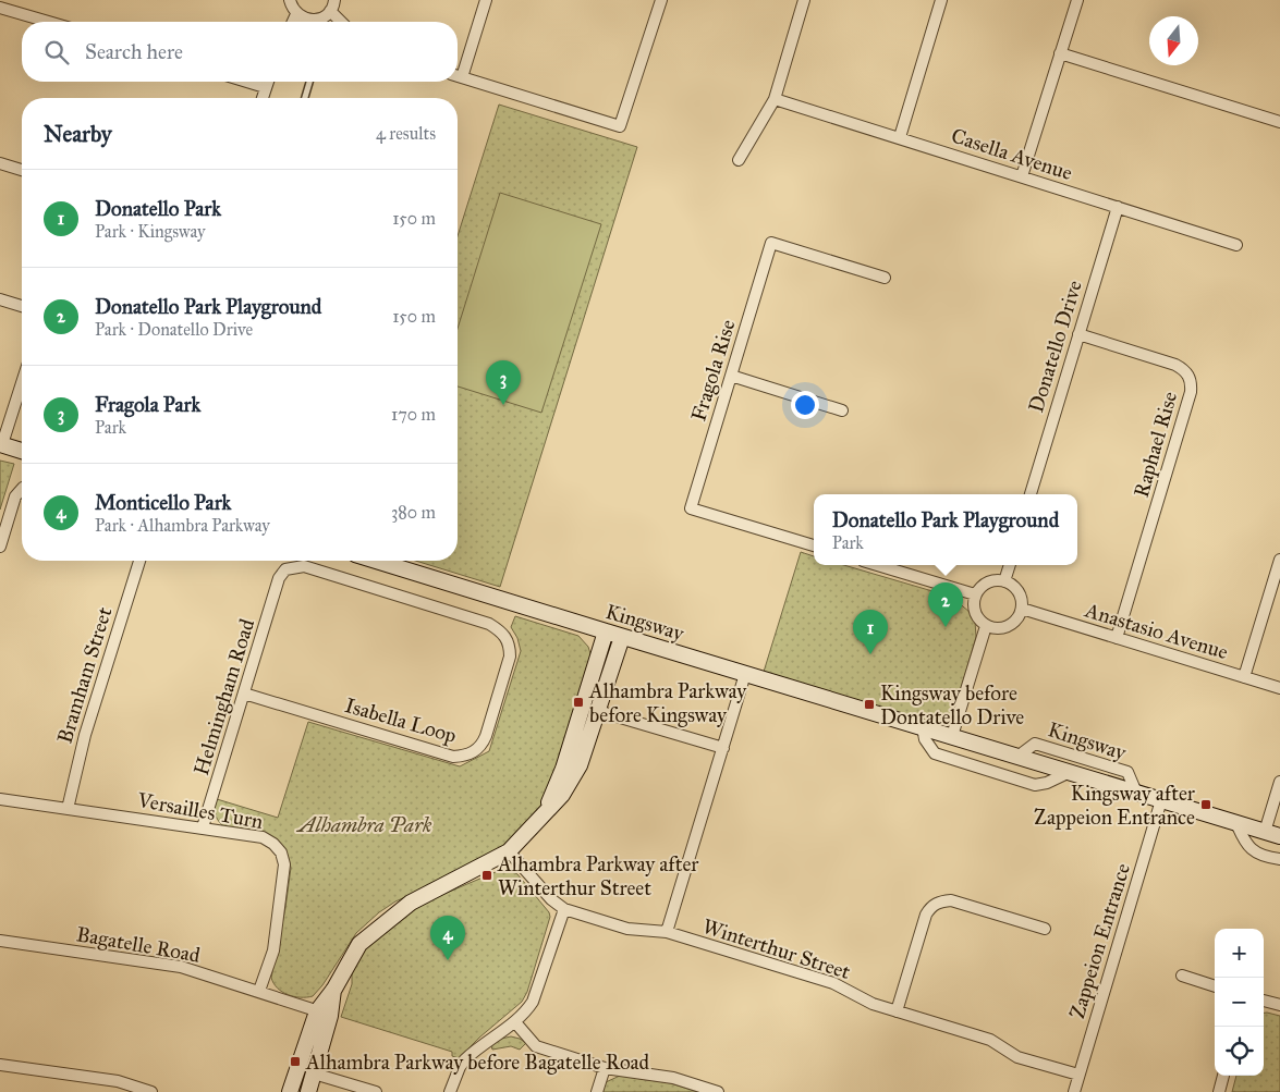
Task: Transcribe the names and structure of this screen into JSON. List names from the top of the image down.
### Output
{
  "streets": {
    "street": [
      "Casella Avenue",
      "Donatello Drive",
      "Fragola Rise",
      "Raphael Rise",
      "Kingsway",
      "Anastasio Avenue",
      "Bramham Street",
      "Helmingham Road",
      "Isabella Loop",
      "Versailles Turn",
      "Zappeion Entrance",
      "Bagatelle Road",
      "Winterthur Street"
    ]
  },
  "crossings": [
    ["Casella Avenue", "Donatello Drive"],
    ["Donatello Drive", "Raphael Rise"],
    ["Raphael Rise", "Anastasio Avenue"],
    ["Kingsway", "Zappeion Entrance"],
    ["Bramham Street", "Versailles Turn"],
    ["Helmingham Road", "Isabella Loop"],
    ["Helmingham Road", "Versailles Turn"],
    ["Versailles Turn", "Bagatelle Road"],
    ["Zappeion Entrance", "Winterthur Street"]
  ],
  "parks": ["Alhambra Park"],
  "places": {
    "transit": [
      "Alhambra Parkway before Kingsway",
      "Kingsway before Dontatello Drive",
      "Kingsway after Zappeion Entrance",
      "Alhambra Parkway after Winterthur Street",
      "Alhambra Parkway before Bagatelle Road"
    ]
  },
  "north": "bottom",
  "page": {
    "search": "Search here",
    "heading": ["Nearby", "4 results"],
    "list": [
      {
        "mark": "1",
        "name": "Donatello Park",
        "note": "Park · Kingsway",
        "value": "150 m"
      },
      {
        "mark": "2",
        "name": "Donatello Park Playground",
        "note": "Park · Donatello Drive",
        "value": "150 m"
      },
      {
        "mark": "3",
        "name": "Fragola Park",
        "note": "Park",
        "value": "170 m"
      },
      {
        "mark": "4",
        "name": "Monticello Park",
        "note": "Park · Alhambra Parkway",
        "value": "380 m"
      }
    ],
    "pins": [
      "3",
      "2",
      "1",
      "4"
    ],
    "popup": ["Donatello Park Playground", "Park"],
    "map_buttons": ["+", "−"]
  }
}
